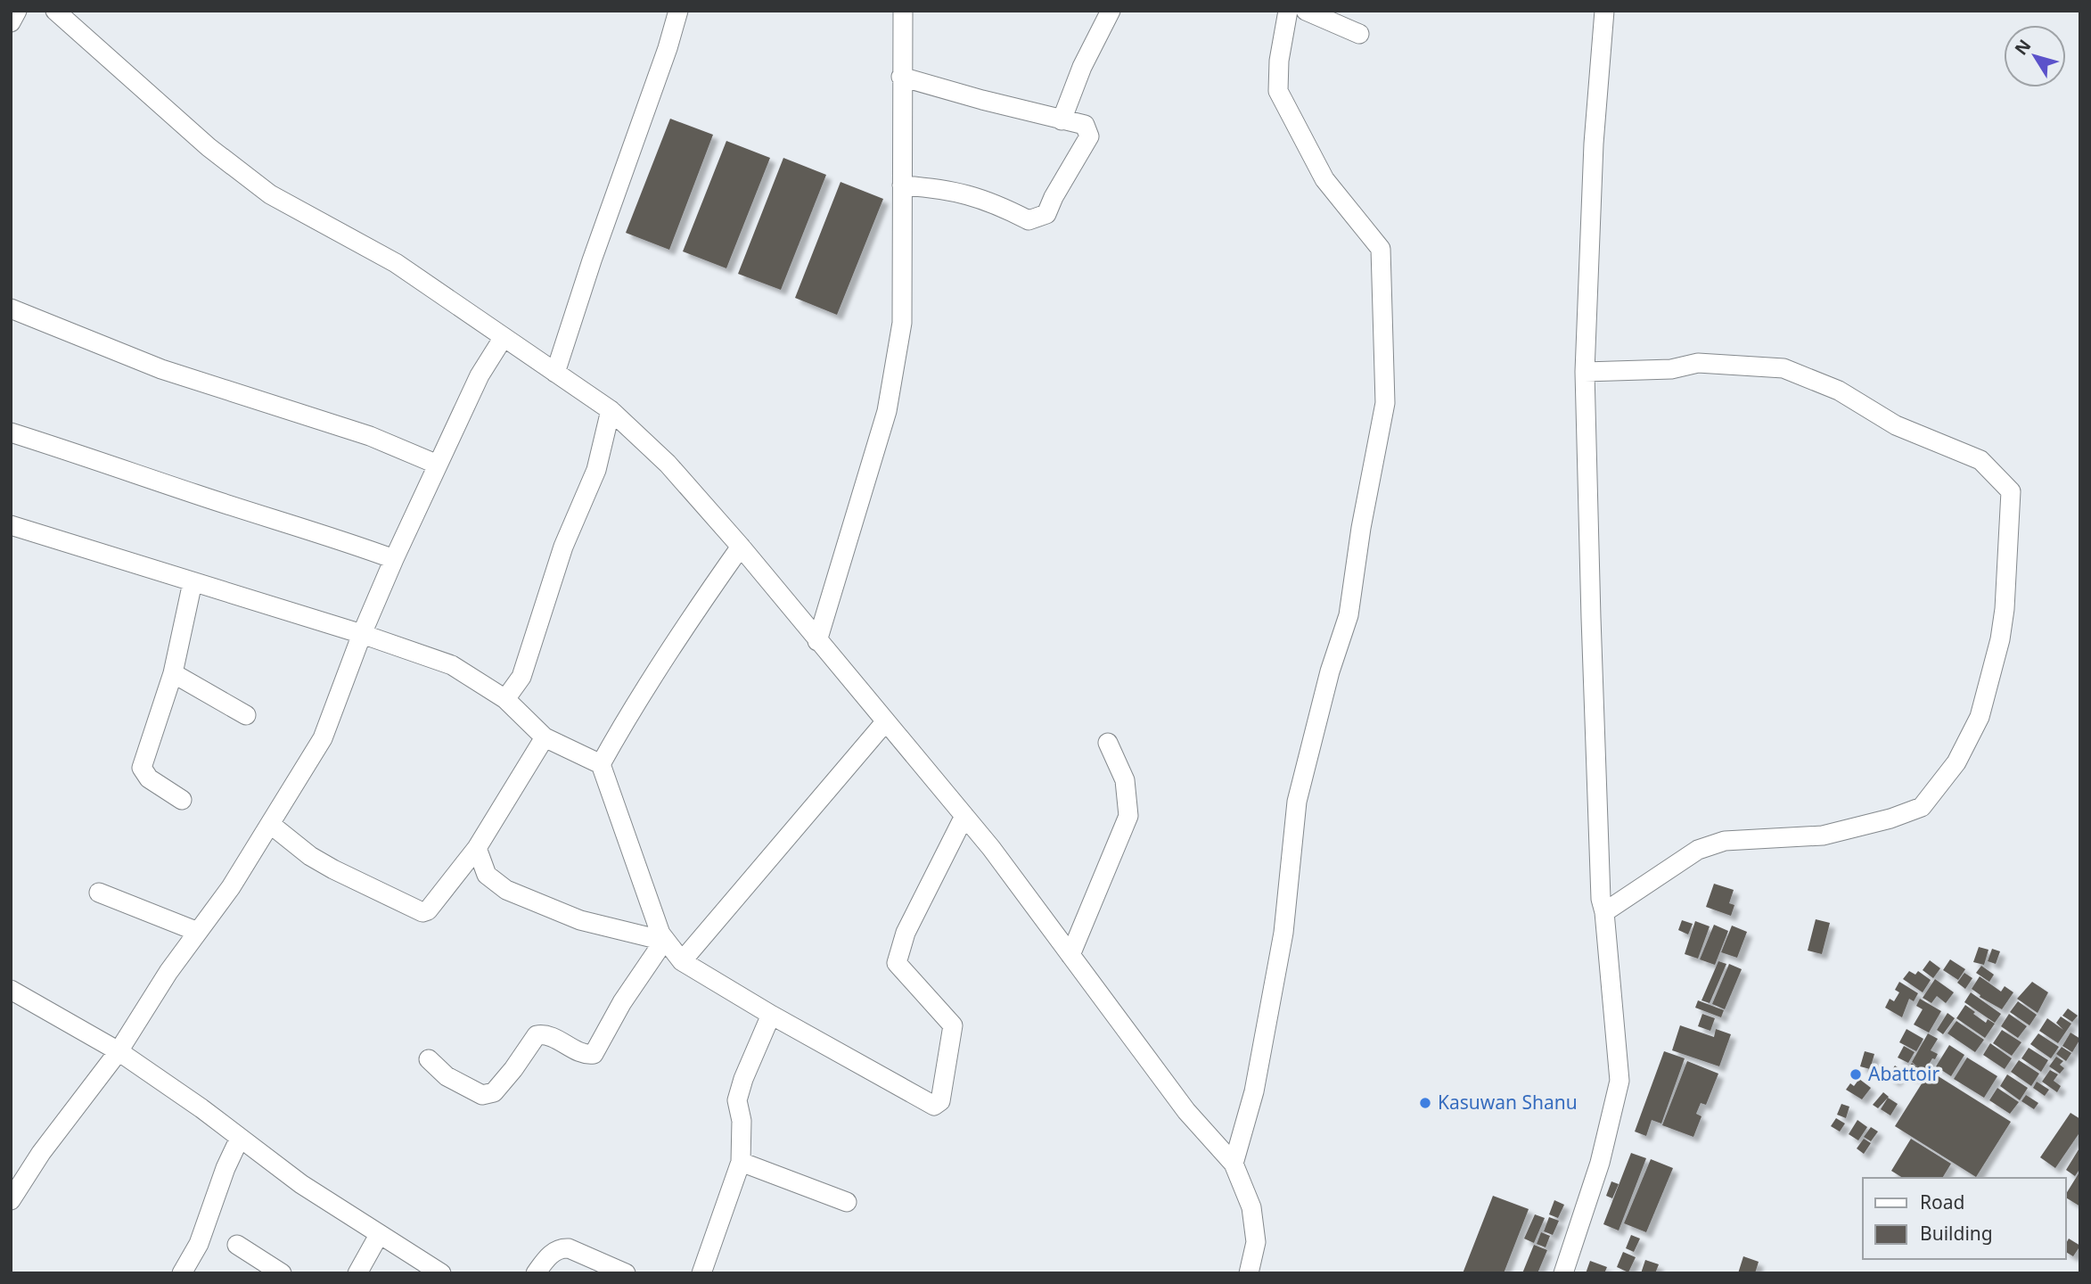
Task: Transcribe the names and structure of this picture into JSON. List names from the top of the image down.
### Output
{
  "places": ["Abattoir", "Kasuwan Shanu"],
  "legend": ["Road", "Building"],
  "north": "top left"
}
